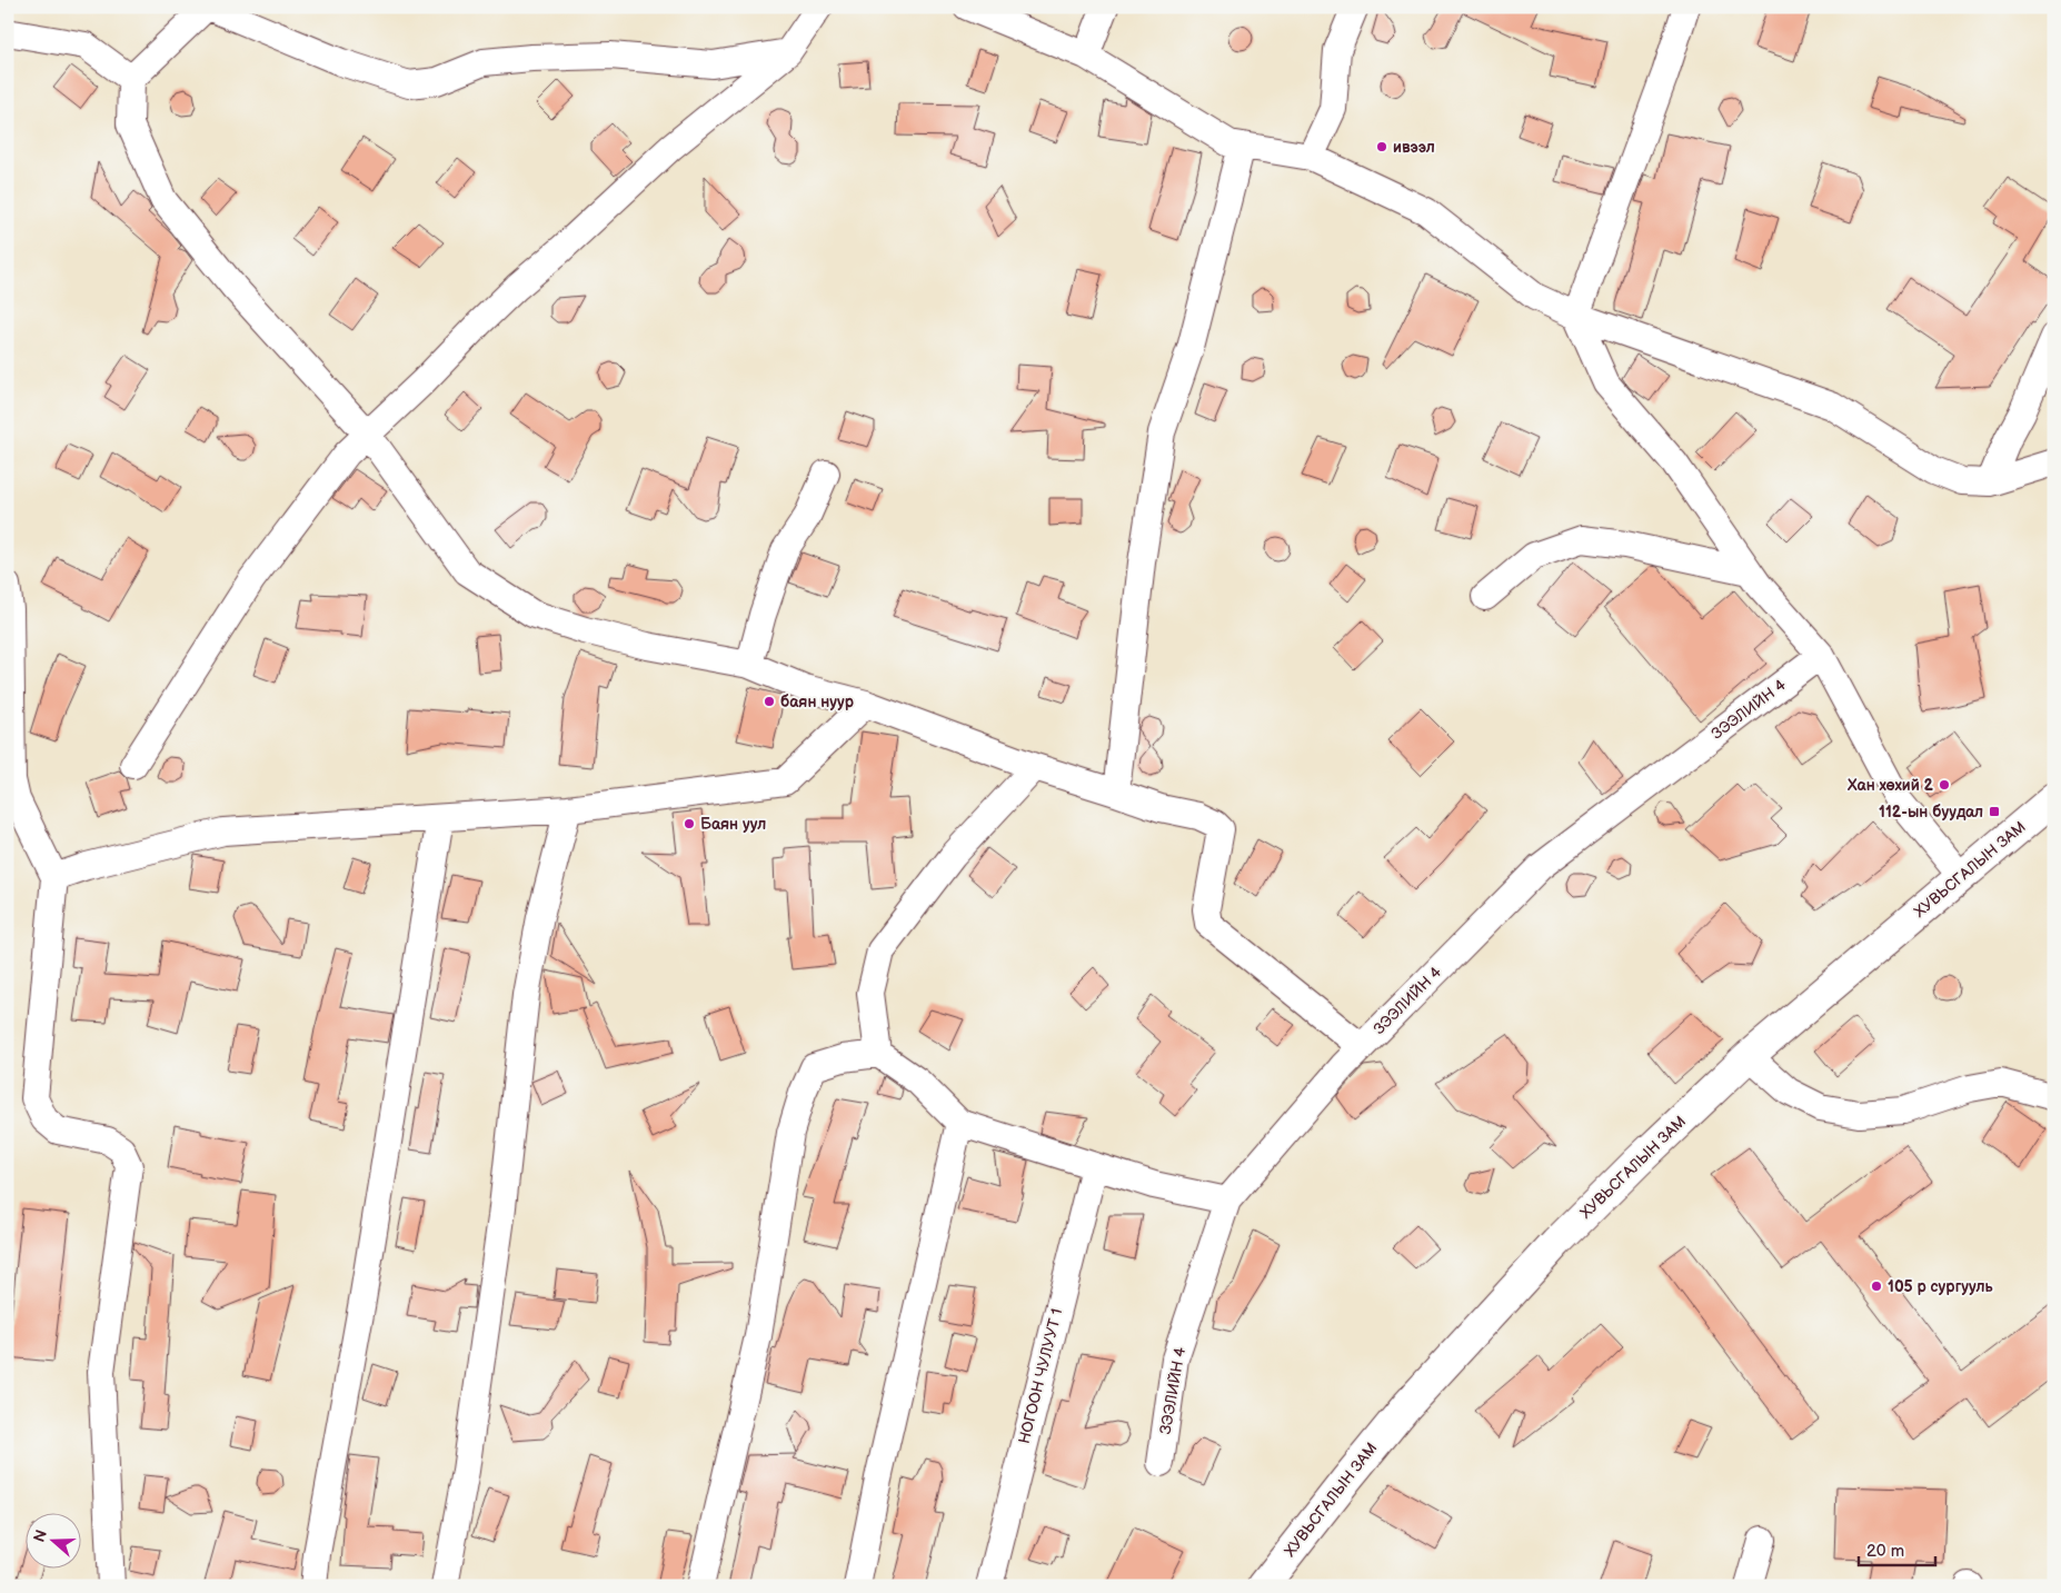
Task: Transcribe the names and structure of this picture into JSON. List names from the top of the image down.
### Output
{
  "streets": {
    "main road": ["ХУВЬСГАЛЫН ЗАМ"],
    "street": ["ЗЭЭЛИЙН 4", "НОГООН ЧУЛУУТ 1"]
  },
  "places": {
    "other": [
      "ивээл",
      "баян нуур",
      "Хан хөхий 2",
      "Баян уул",
      "105 р сургууль"
    ],
    "transit": ["112-ын буудал"]
  },
  "scale_bar": "20 m",
  "north": "left"
}
